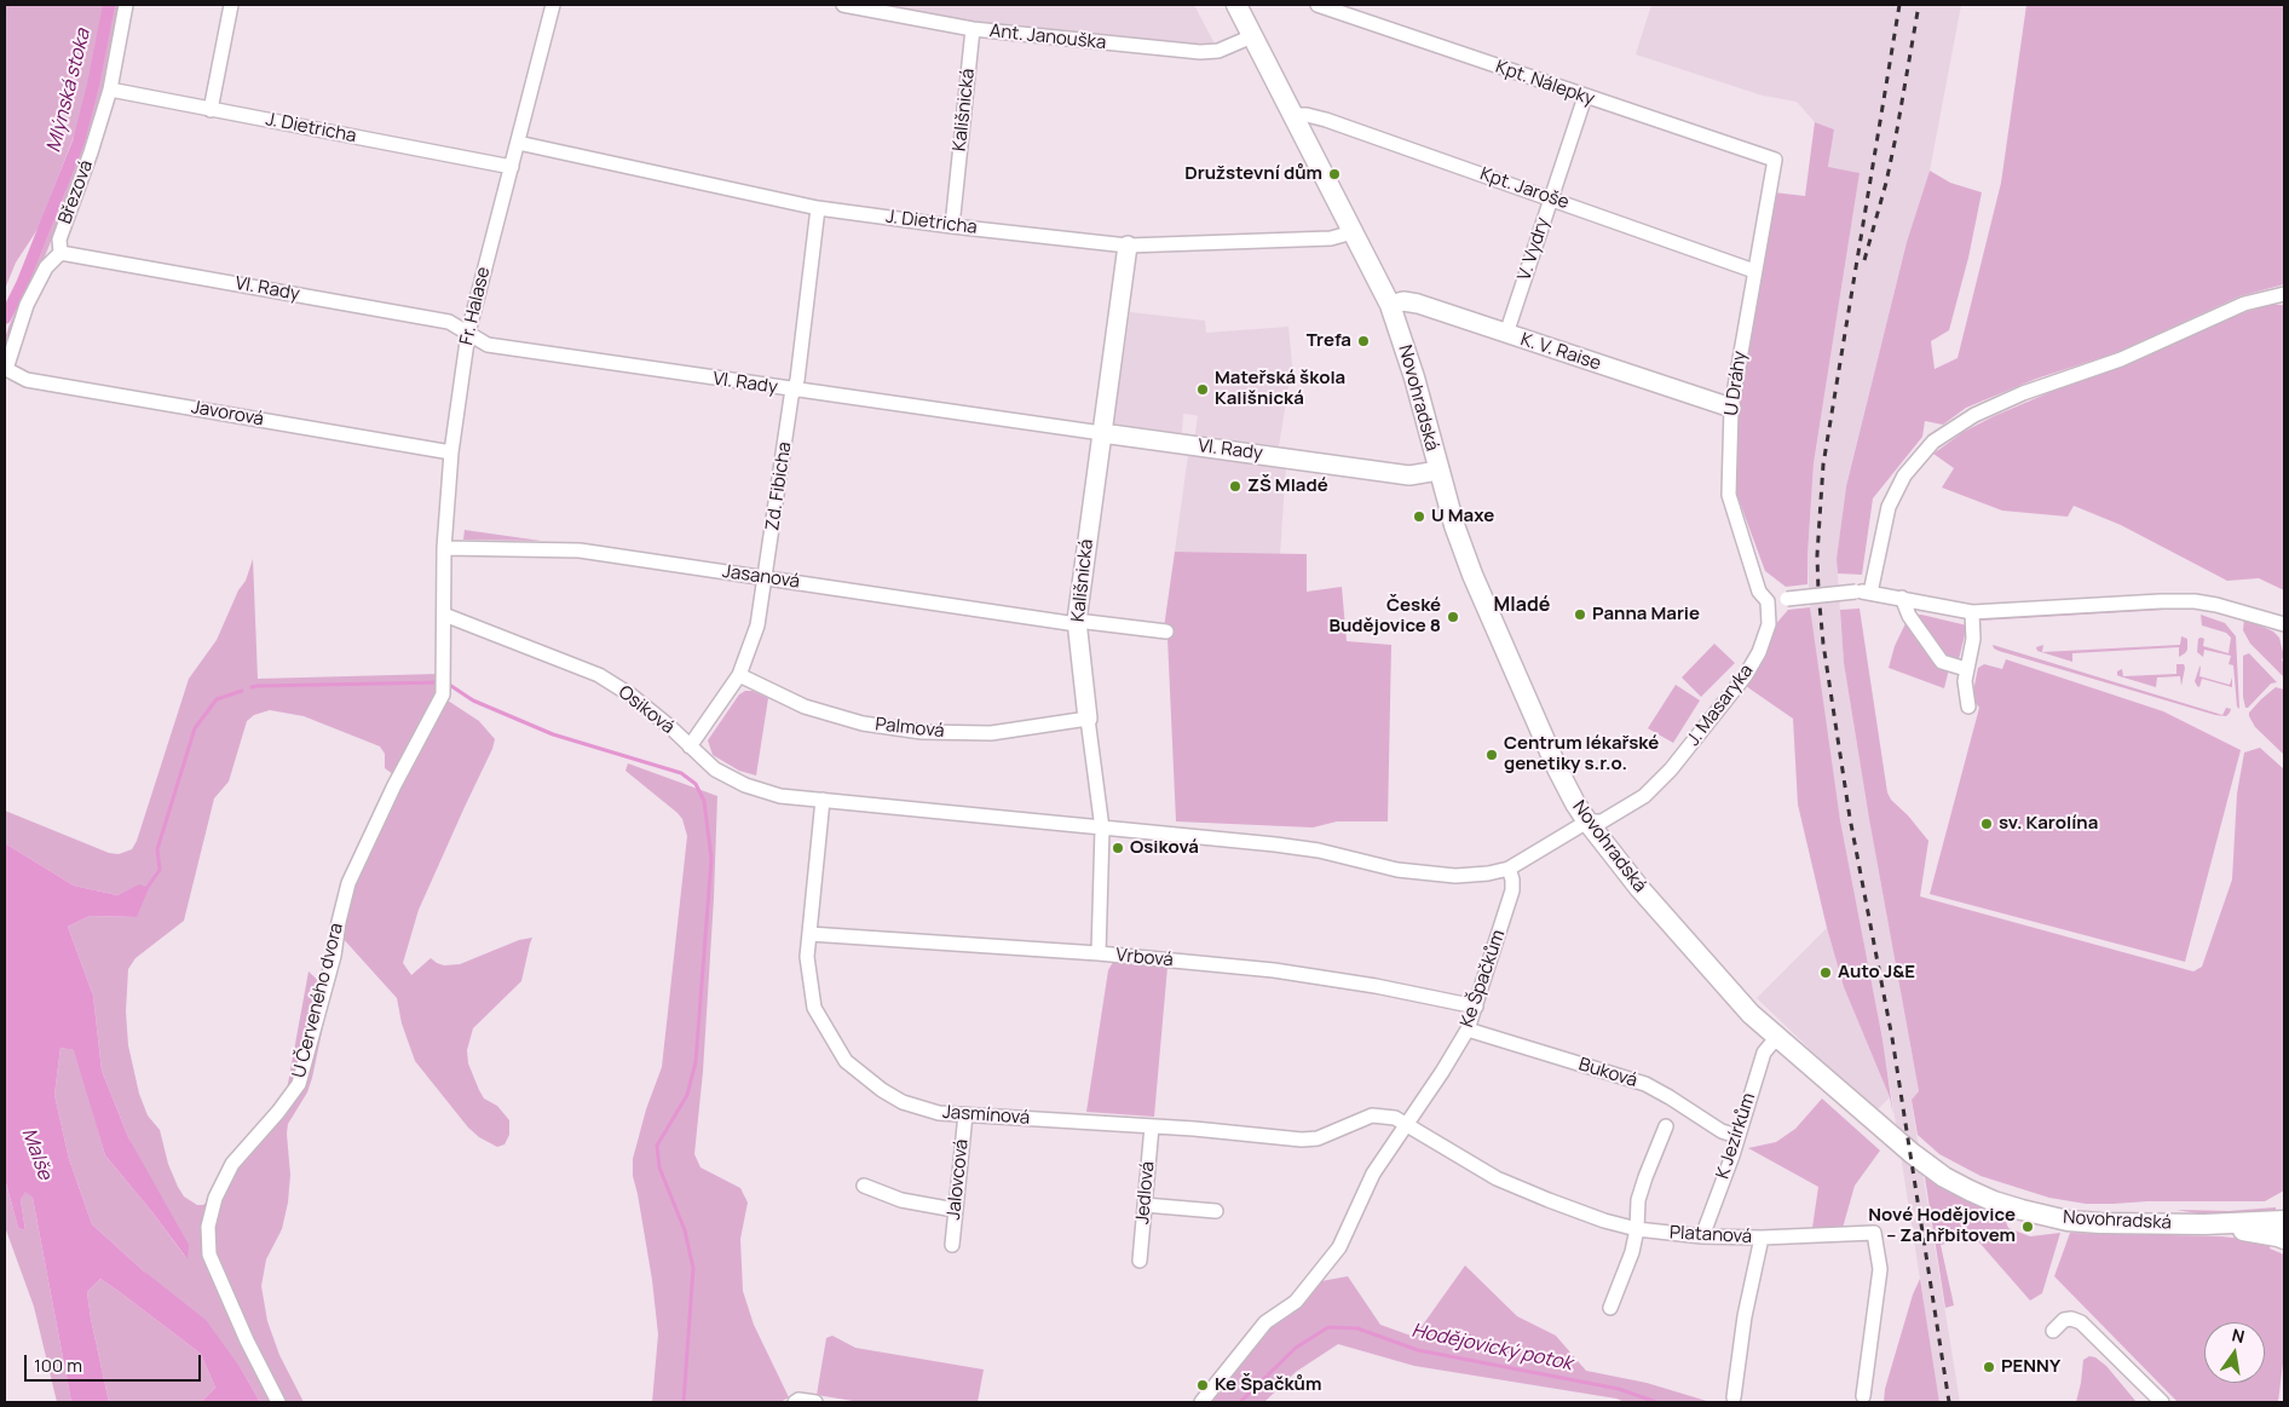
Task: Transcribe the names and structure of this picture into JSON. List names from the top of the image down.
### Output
{
  "streets": {
    "main road": ["Novohradská"],
    "street": [
      "Ant. Janouška",
      "Kpt. Nálepky",
      "Kališnická",
      "J. Dietricha",
      "Kpt. Jaroše",
      "Březová",
      "V. Vydry",
      "Vl. Rady",
      "Fr. Halase",
      "K. V. Raise",
      "U Dráhy",
      "Javorová",
      "Zd. Fibicha",
      "Jasanová",
      "J. Masaryka",
      "Osiková",
      "Palmová",
      "Vrbová",
      "Ke Špačkům",
      "U Červeného dvora",
      "Buková",
      "Jasmínová",
      "K Jezírkům",
      "Jalovcová",
      "Jedlová",
      "Platanová"
    ]
  },
  "crossings": [
    ["Ant. Janouška", "Kališnická"],
    ["Ant. Janouška", "Novohradská"],
    ["Kpt. Nálepky", "V. Vydry"],
    ["Kpt. Nálepky", "U Dráhy"],
    ["Kališnická", "J. Dietricha"],
    ["Kališnická", "Vl. Rady"],
    ["Kališnická", "Jasanová"],
    ["Kališnická", "Osiková"],
    ["Kališnická", "Palmová"],
    ["Kališnická", "Vrbová"],
    ["J. Dietricha", "Březová"],
    ["J. Dietricha", "Fr. Halase"],
    ["J. Dietricha", "Novohradská"],
    ["J. Dietricha", "Zd. Fibicha"],
    ["Kpt. Jaroše", "V. Vydry"],
    ["Kpt. Jaroše", "U Dráhy"],
    ["Kpt. Jaroše", "Novohradská"],
    ["Březová", "Vl. Rady"],
    ["Březová", "Javorová"],
    ["V. Vydry", "K. V. Raise"],
    ["Vl. Rady", "Fr. Halase"],
    ["Vl. Rady", "Novohradská"],
    ["Vl. Rady", "Javorová"],
    ["Vl. Rady", "Zd. Fibicha"],
    ["Fr. Halase", "Javorová"],
    ["Fr. Halase", "Jasanová"],
    ["Fr. Halase", "Osiková"],
    ["Fr. Halase", "U Červeného dvora"],
    ["K. V. Raise", "U Dráhy"],
    ["K. V. Raise", "Novohradská"],
    ["U Dráhy", "J. Masaryka"],
    ["Novohradská", "J. Masaryka"],
    ["Novohradská", "Osiková"],
    ["Novohradská", "K Jezírkům"],
    ["Zd. Fibicha", "Jasanová"],
    ["Zd. Fibicha", "Osiková"],
    ["Zd. Fibicha", "Palmová"],
    ["J. Masaryka", "Osiková"],
    ["Osiková", "Ke Špačkům"],
    ["Osiková", "U Červeného dvora"],
    ["Osiková", "Jasmínová"],
    ["Vrbová", "Ke Špačkům"],
    ["Vrbová", "Jasmínová"],
    ["Ke Špačkům", "Buková"],
    ["Ke Špačkům", "Jasmínová"],
    ["Ke Špačkům", "Platanová"],
    ["Buková", "K Jezírkům"],
    ["Jasmínová", "Jalovcová"],
    ["Jasmínová", "Jedlová"],
    ["Jasmínová", "Platanová"],
    ["K Jezírkům", "Platanová"]
  ],
  "districts": ["Mladé"],
  "water": ["Mlýnská stoka", "Malše", "Hodějovický potok"],
  "places": [
    "Družstevní dům",
    "Trefa",
    "Mateřská škola Kališnická",
    "ZŠ Mladé",
    "U Maxe",
    "Panna Marie",
    "České Budějovice 8",
    "Centrum lékařské genetiky s.r.o.",
    "sv. Karolína",
    "Osiková",
    "Auto J&E",
    "Nové Hodějovice – Za hřbitovem",
    "PENNY",
    "Ke Špačkům"
  ],
  "scale_bar": "100 m",
  "north": "top"
}
